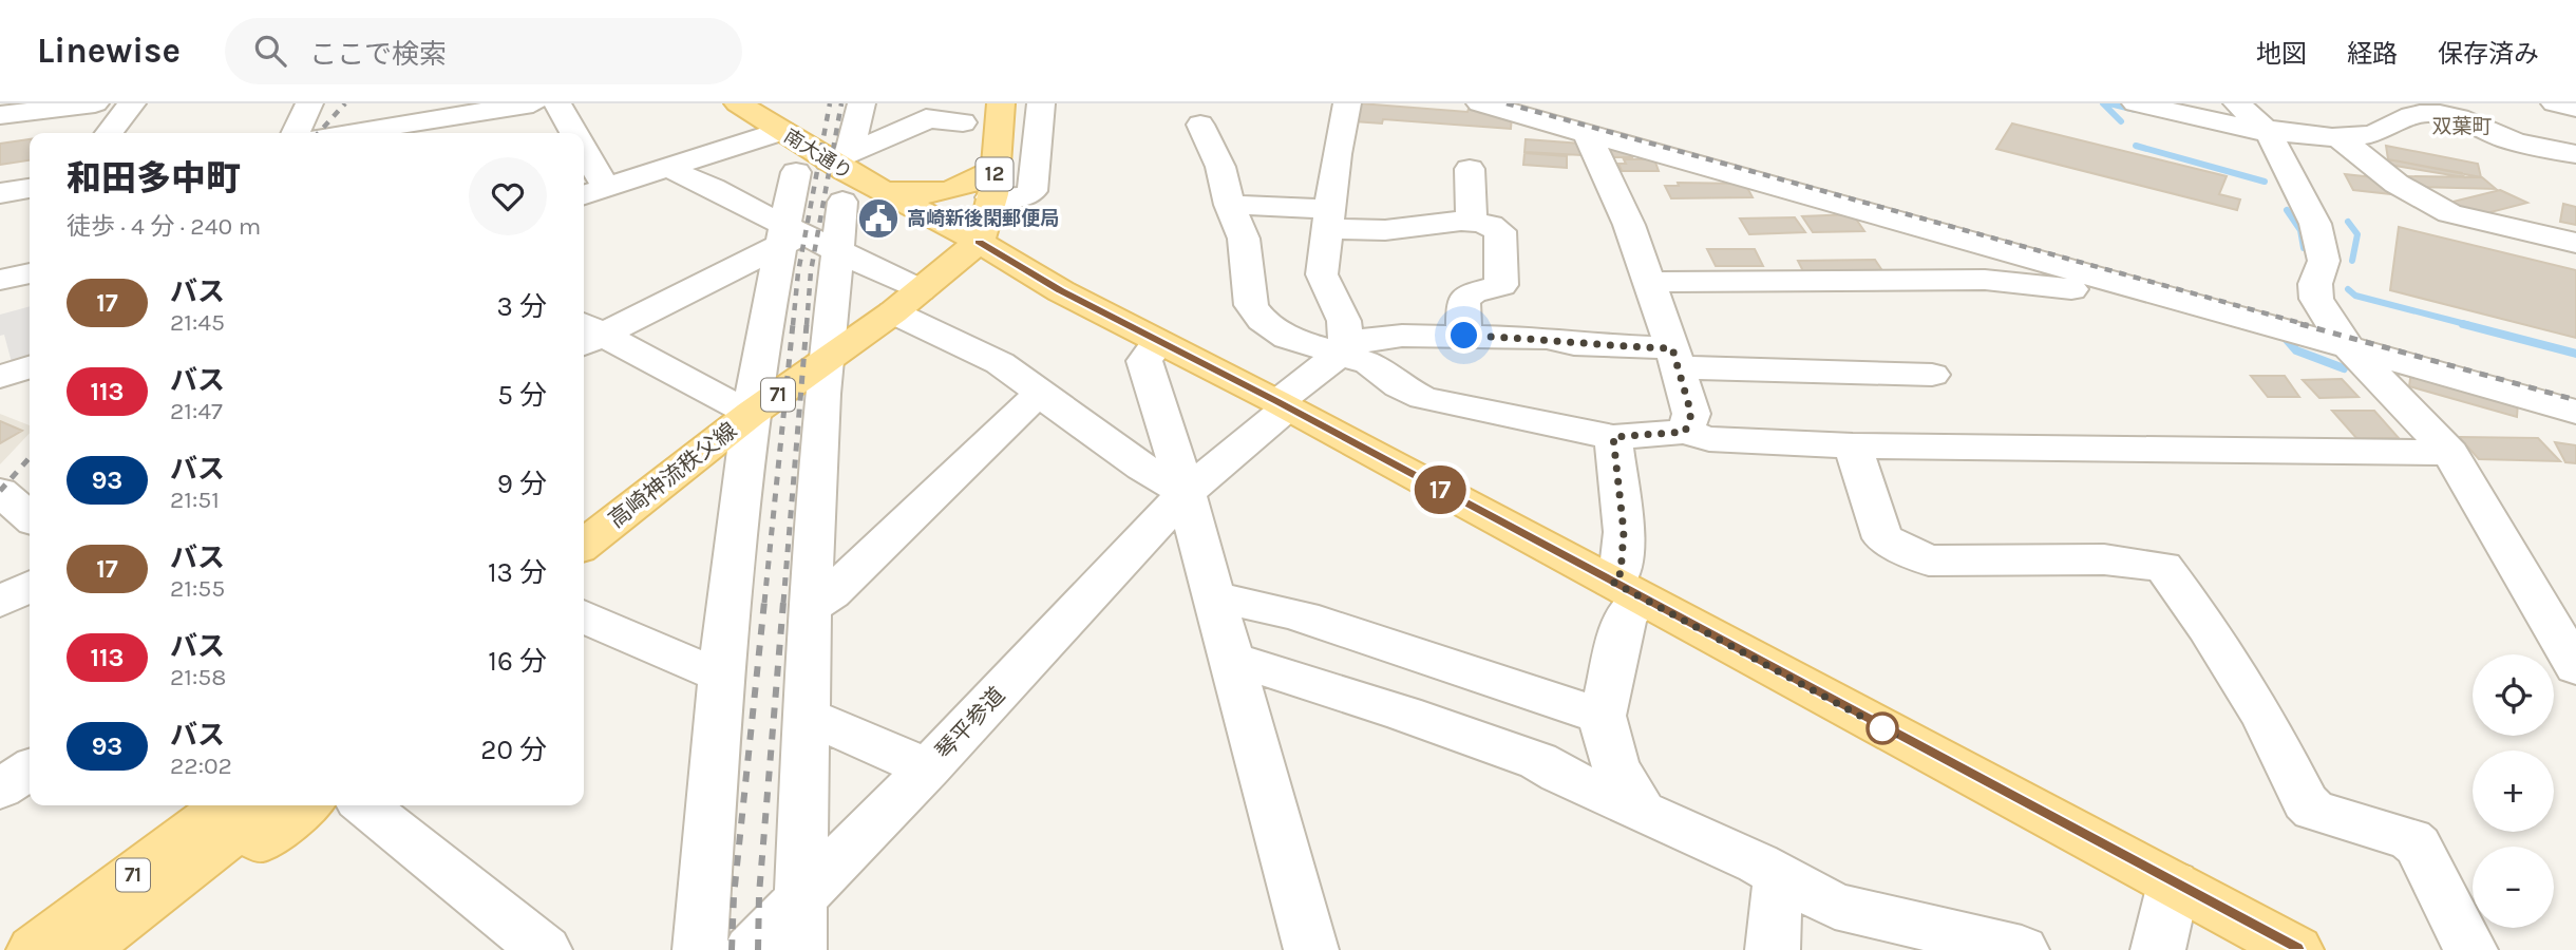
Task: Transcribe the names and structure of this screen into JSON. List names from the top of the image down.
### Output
{
  "streets": {
    "main road": [
      "南大通り",
      "12",
      "71",
      "高崎神流秩父線"
    ],
    "street": ["琴平参道"]
  },
  "crossings": [
    ["南大通り", "12"],
    ["南大通り", "高崎神流秩父線"],
    ["南大通り", "琴平参道"],
    ["12", "高崎神流秩父線"]
  ],
  "districts": ["双葉町"],
  "places": {
    "public building": ["高崎新後閑郵便局"]
  },
  "lines": ["bus line 17"],
  "page": {
    "header": "Linewise",
    "search": "ここで検索",
    "nav": ["地図", "経路", "保存済み"],
    "on_map": "17",
    "heading": ["和田多中町", "徒歩 · 4 分 · 240 m"],
    "list": [
      {
        "mark": "17",
        "name": "バス",
        "note": "21:45",
        "value": "3 分"
      },
      {
        "mark": "113",
        "name": "バス",
        "note": "21:47",
        "value": "5 分"
      },
      {
        "mark": "93",
        "name": "バス",
        "note": "21:51",
        "value": "9 分"
      },
      {
        "mark": "17",
        "name": "バス",
        "note": "21:55",
        "value": "13 分"
      },
      {
        "mark": "113",
        "name": "バス",
        "note": "21:58",
        "value": "16 分"
      },
      {
        "mark": "93",
        "name": "バス",
        "note": "22:02",
        "value": "20 分"
      }
    ],
    "map_buttons": ["+", "−"]
  }
}
